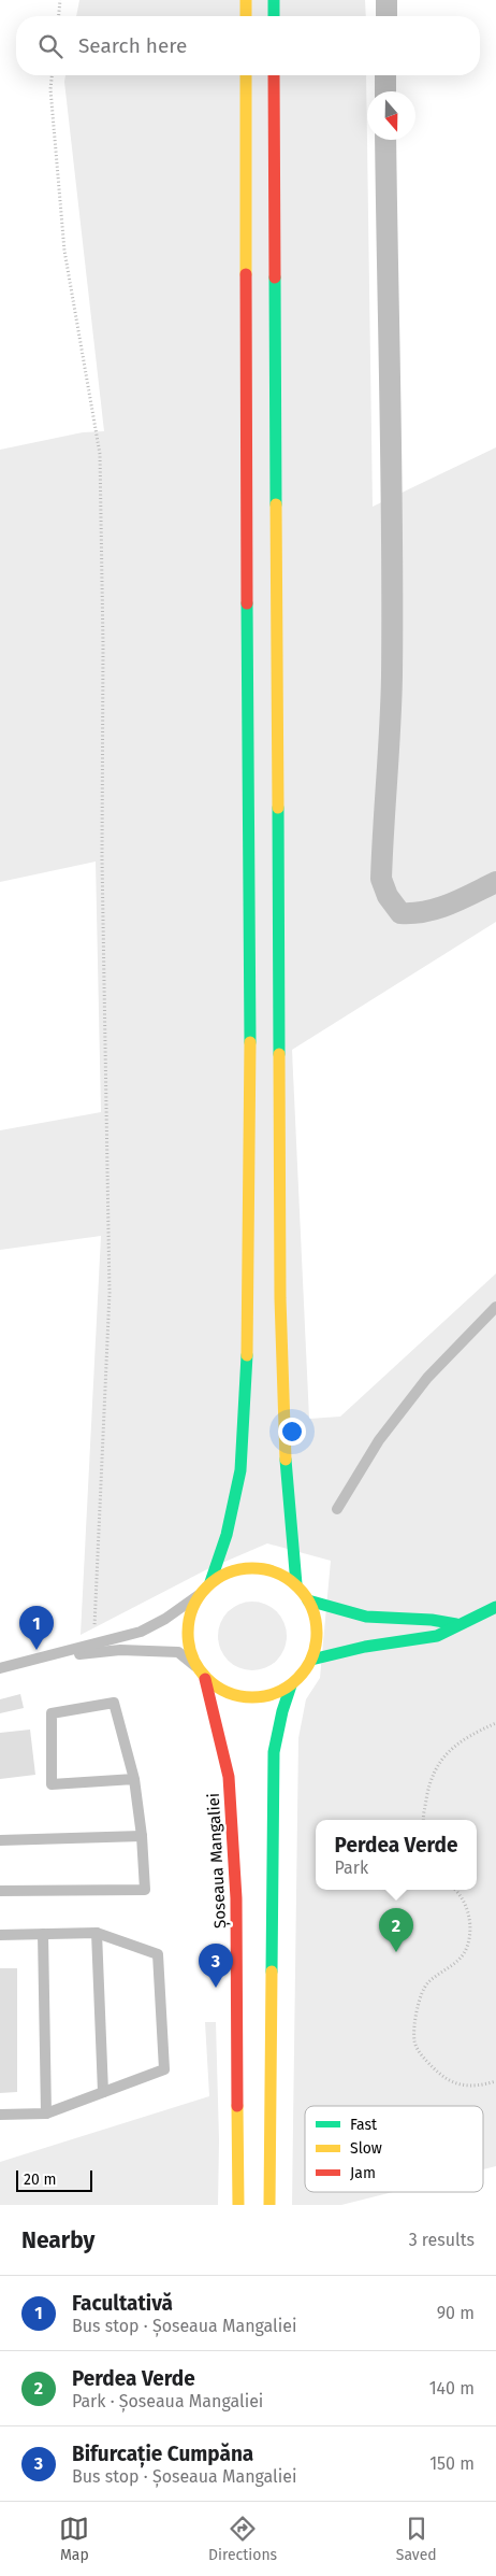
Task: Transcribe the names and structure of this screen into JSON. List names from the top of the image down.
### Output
{
  "streets": {
    "main road": ["Șoseaua Mangaliei"]
  },
  "legend": ["Fast", "Slow", "Jam"],
  "scale_bar": "20 m",
  "north": "bottom",
  "page": {
    "search": "Search here",
    "pins": ["1", "2", "3"],
    "popup": ["Perdea Verde", "Park"],
    "scale": "20 m",
    "heading": ["Nearby", "3 results"],
    "list": [
      {
        "mark": "1",
        "name": "Facultativă",
        "note": "Bus stop · Șoseaua Mangaliei",
        "value": "90 m"
      },
      {
        "mark": "2",
        "name": "Perdea Verde",
        "note": "Park · Șoseaua Mangaliei",
        "value": "140 m"
      },
      {
        "mark": "3",
        "name": "Bifurcație Cumpăna",
        "note": "Bus stop · Șoseaua Mangaliei",
        "value": "150 m"
      }
    ],
    "nav": ["Map", "Directions", "Saved"]
  }
}
